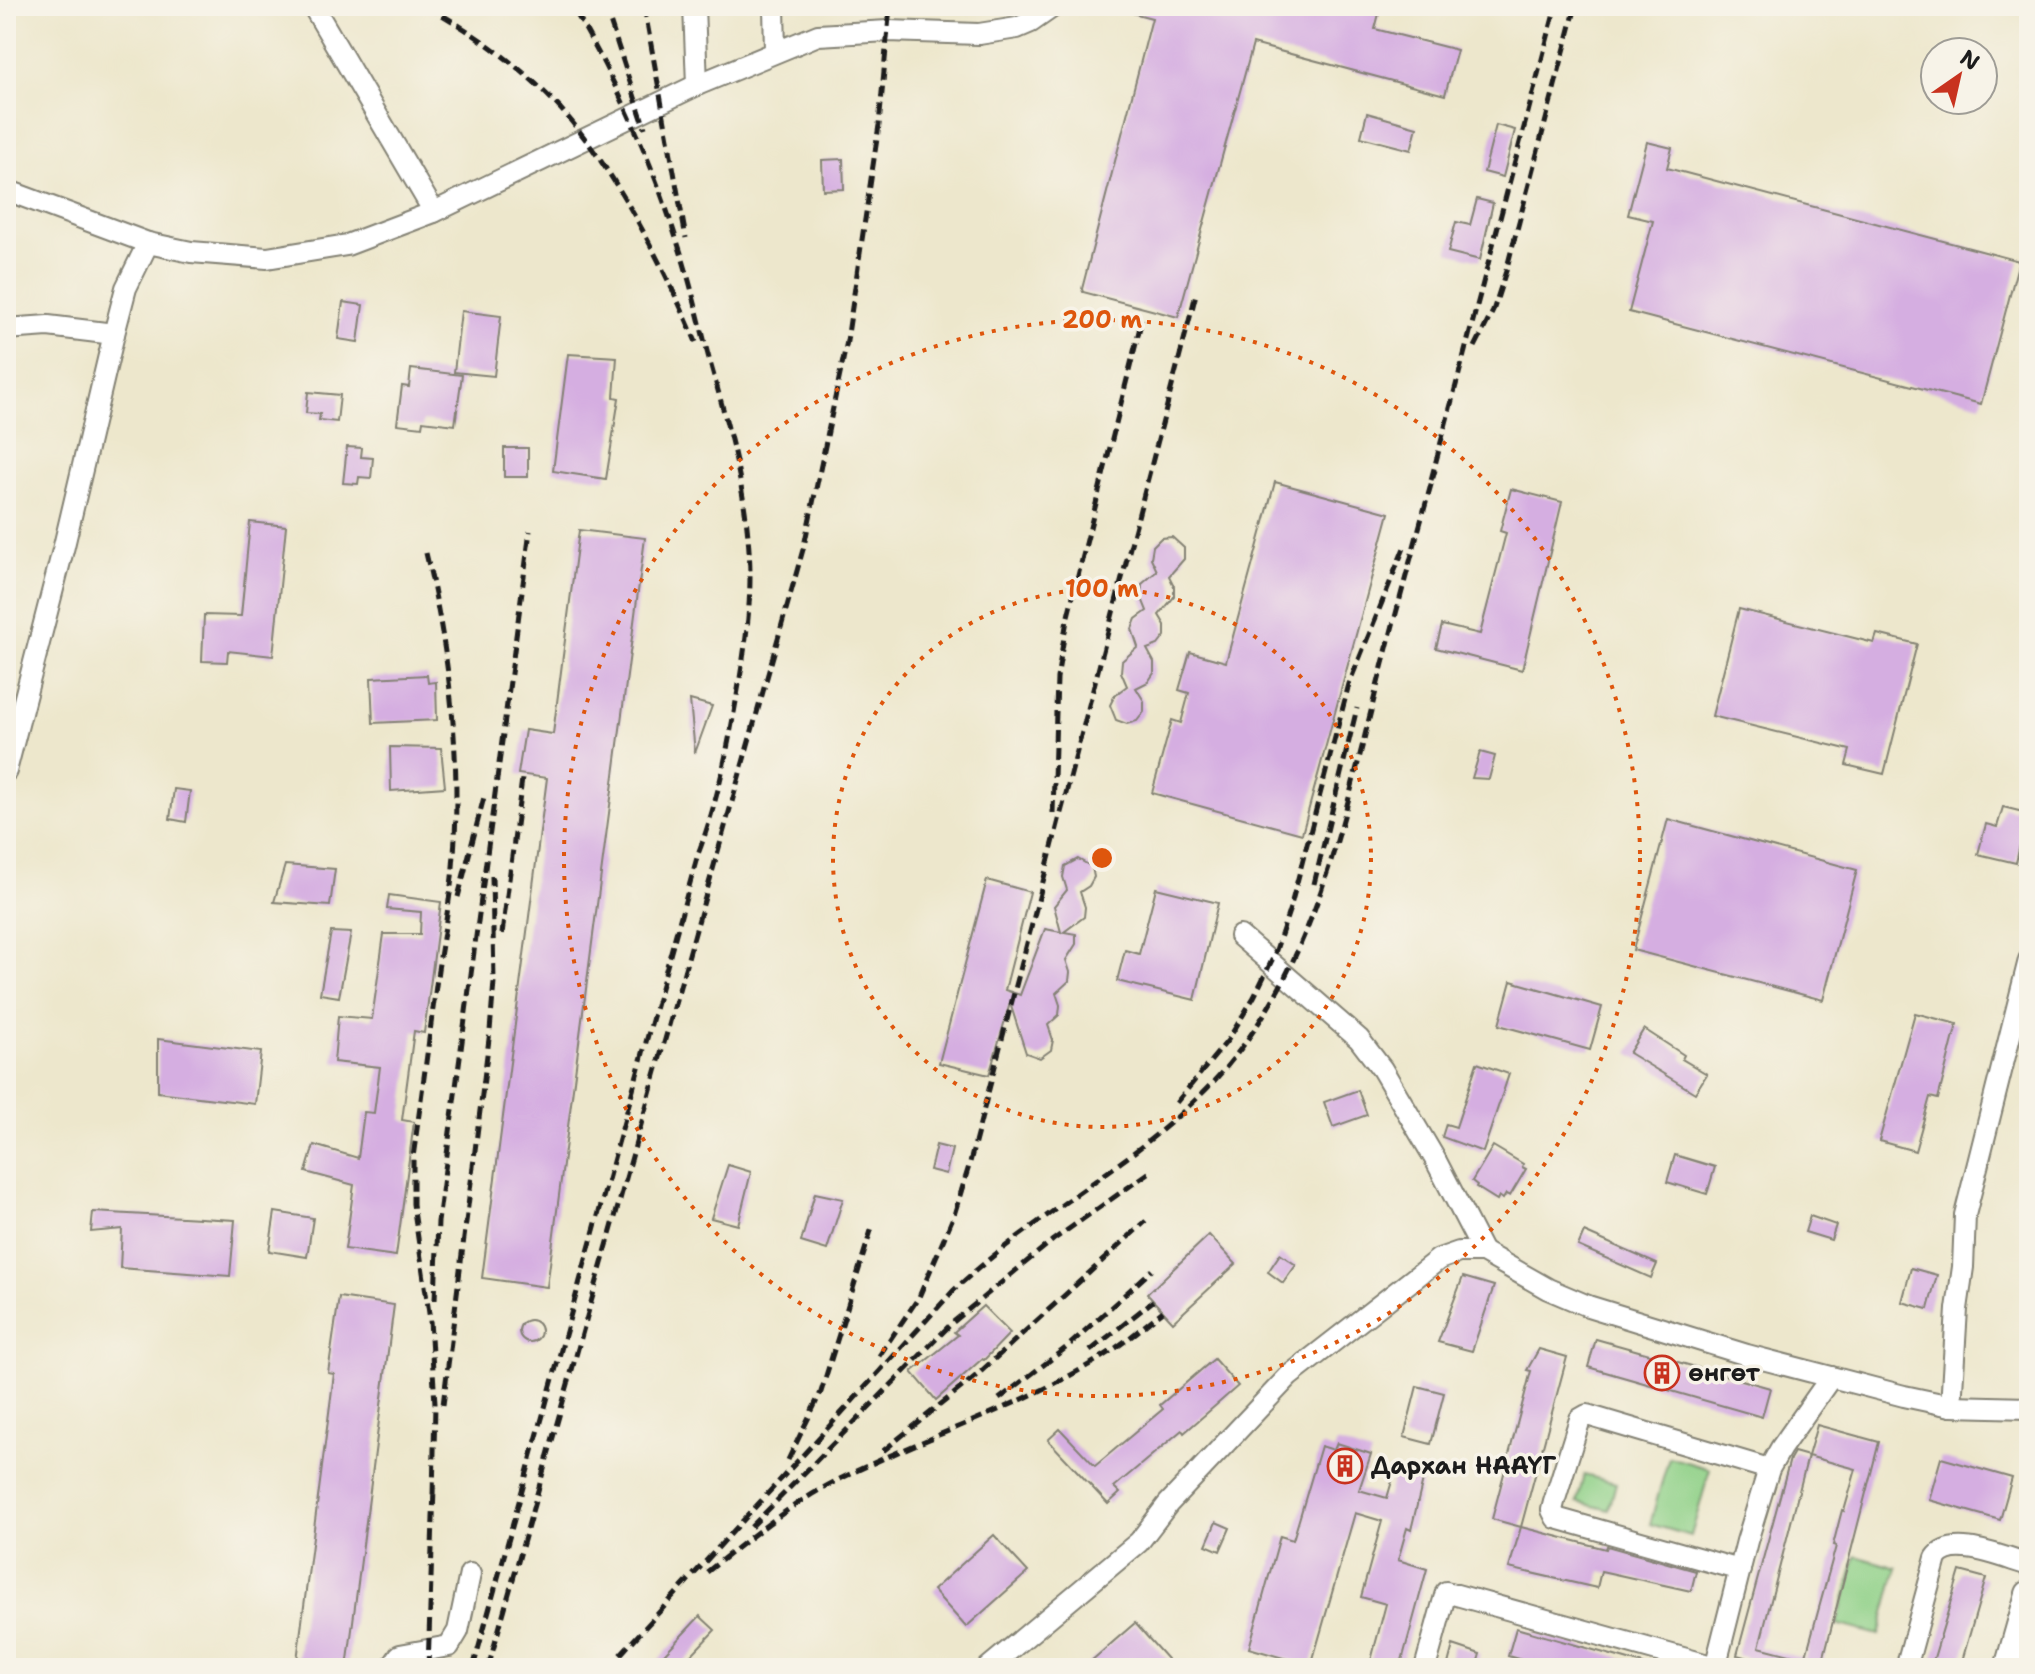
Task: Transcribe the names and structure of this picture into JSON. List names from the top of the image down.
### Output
{
  "places": {
    "building": ["өнгөт", "Дархан НААҮГ"]
  },
  "north": "top right",
  "rings": ["200 m", "100 m"]
}
